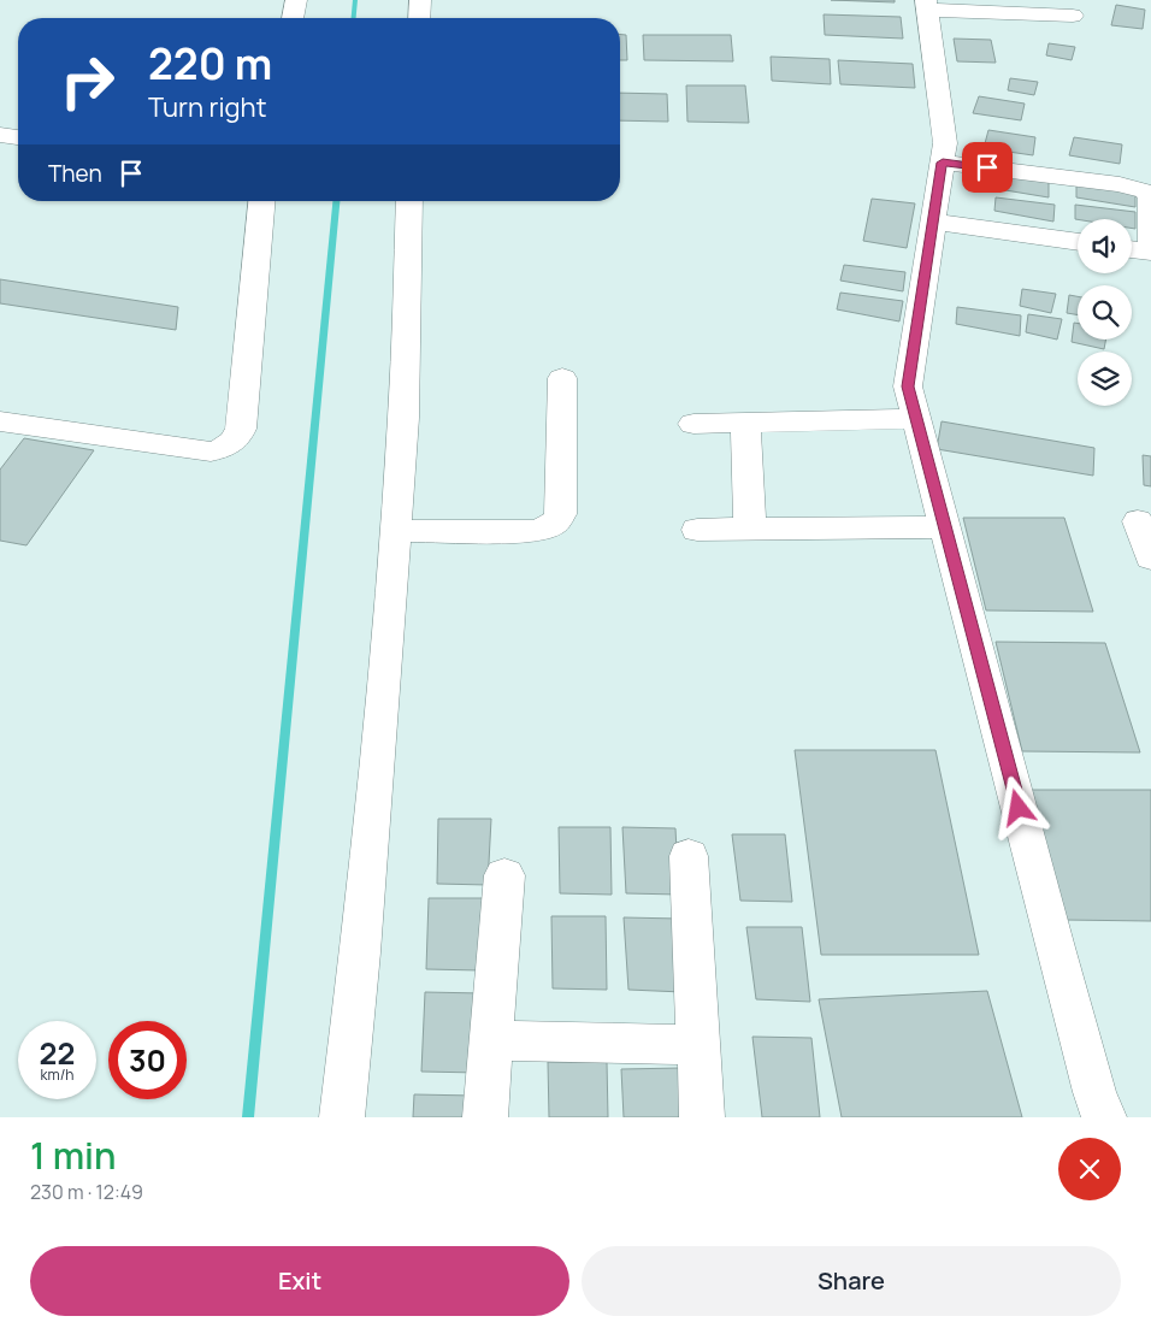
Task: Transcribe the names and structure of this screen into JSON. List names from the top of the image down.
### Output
{
  "page": {
    "turn": ["220 m", "Turn right"],
    "then": "Then",
    "speed": "22 km/h",
    "limit": "30",
    "heading": ["1 min", "230 m · 12:49"],
    "buttons": ["Exit", "Share"]
  }
}
